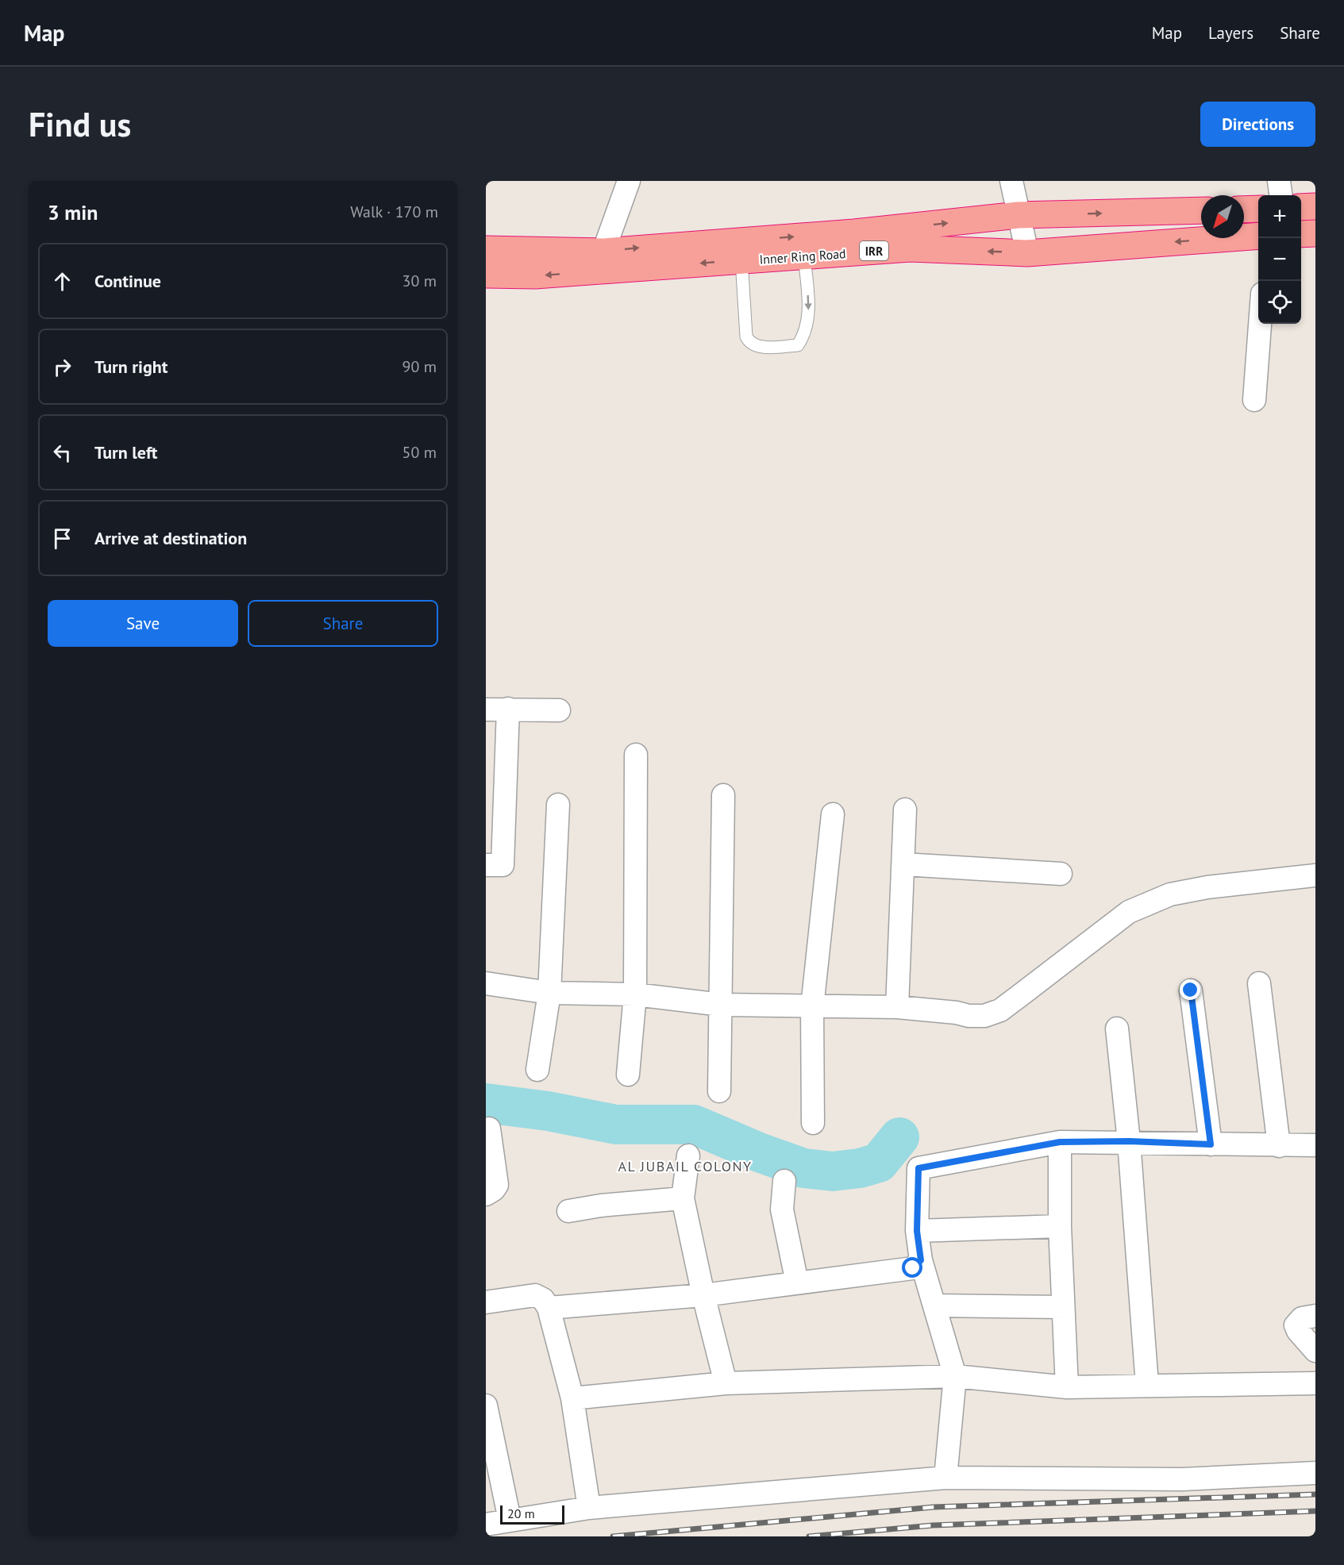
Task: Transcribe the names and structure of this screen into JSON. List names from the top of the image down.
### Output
{
  "streets": {
    "highway": ["IRR", "Inner Ring Road"]
  },
  "districts": ["AL JUBAIL COLONY"],
  "scale_bar": "20 m",
  "north": "bottom left",
  "page": {
    "header": "Map",
    "nav": ["Map", "Layers", "Share"],
    "buttons": [
      "Directions",
      ["Save", "Share"]
    ],
    "title": "Find us",
    "heading": ["3 min", "Walk · 170 m"],
    "map_buttons": ["+", "−"],
    "list": [
      ["Continue", "30 m"],
      ["Turn right", "90 m"],
      ["Turn left", "50 m"],
      "Arrive at destination"
    ],
    "scale": "20 m"
  }
}
